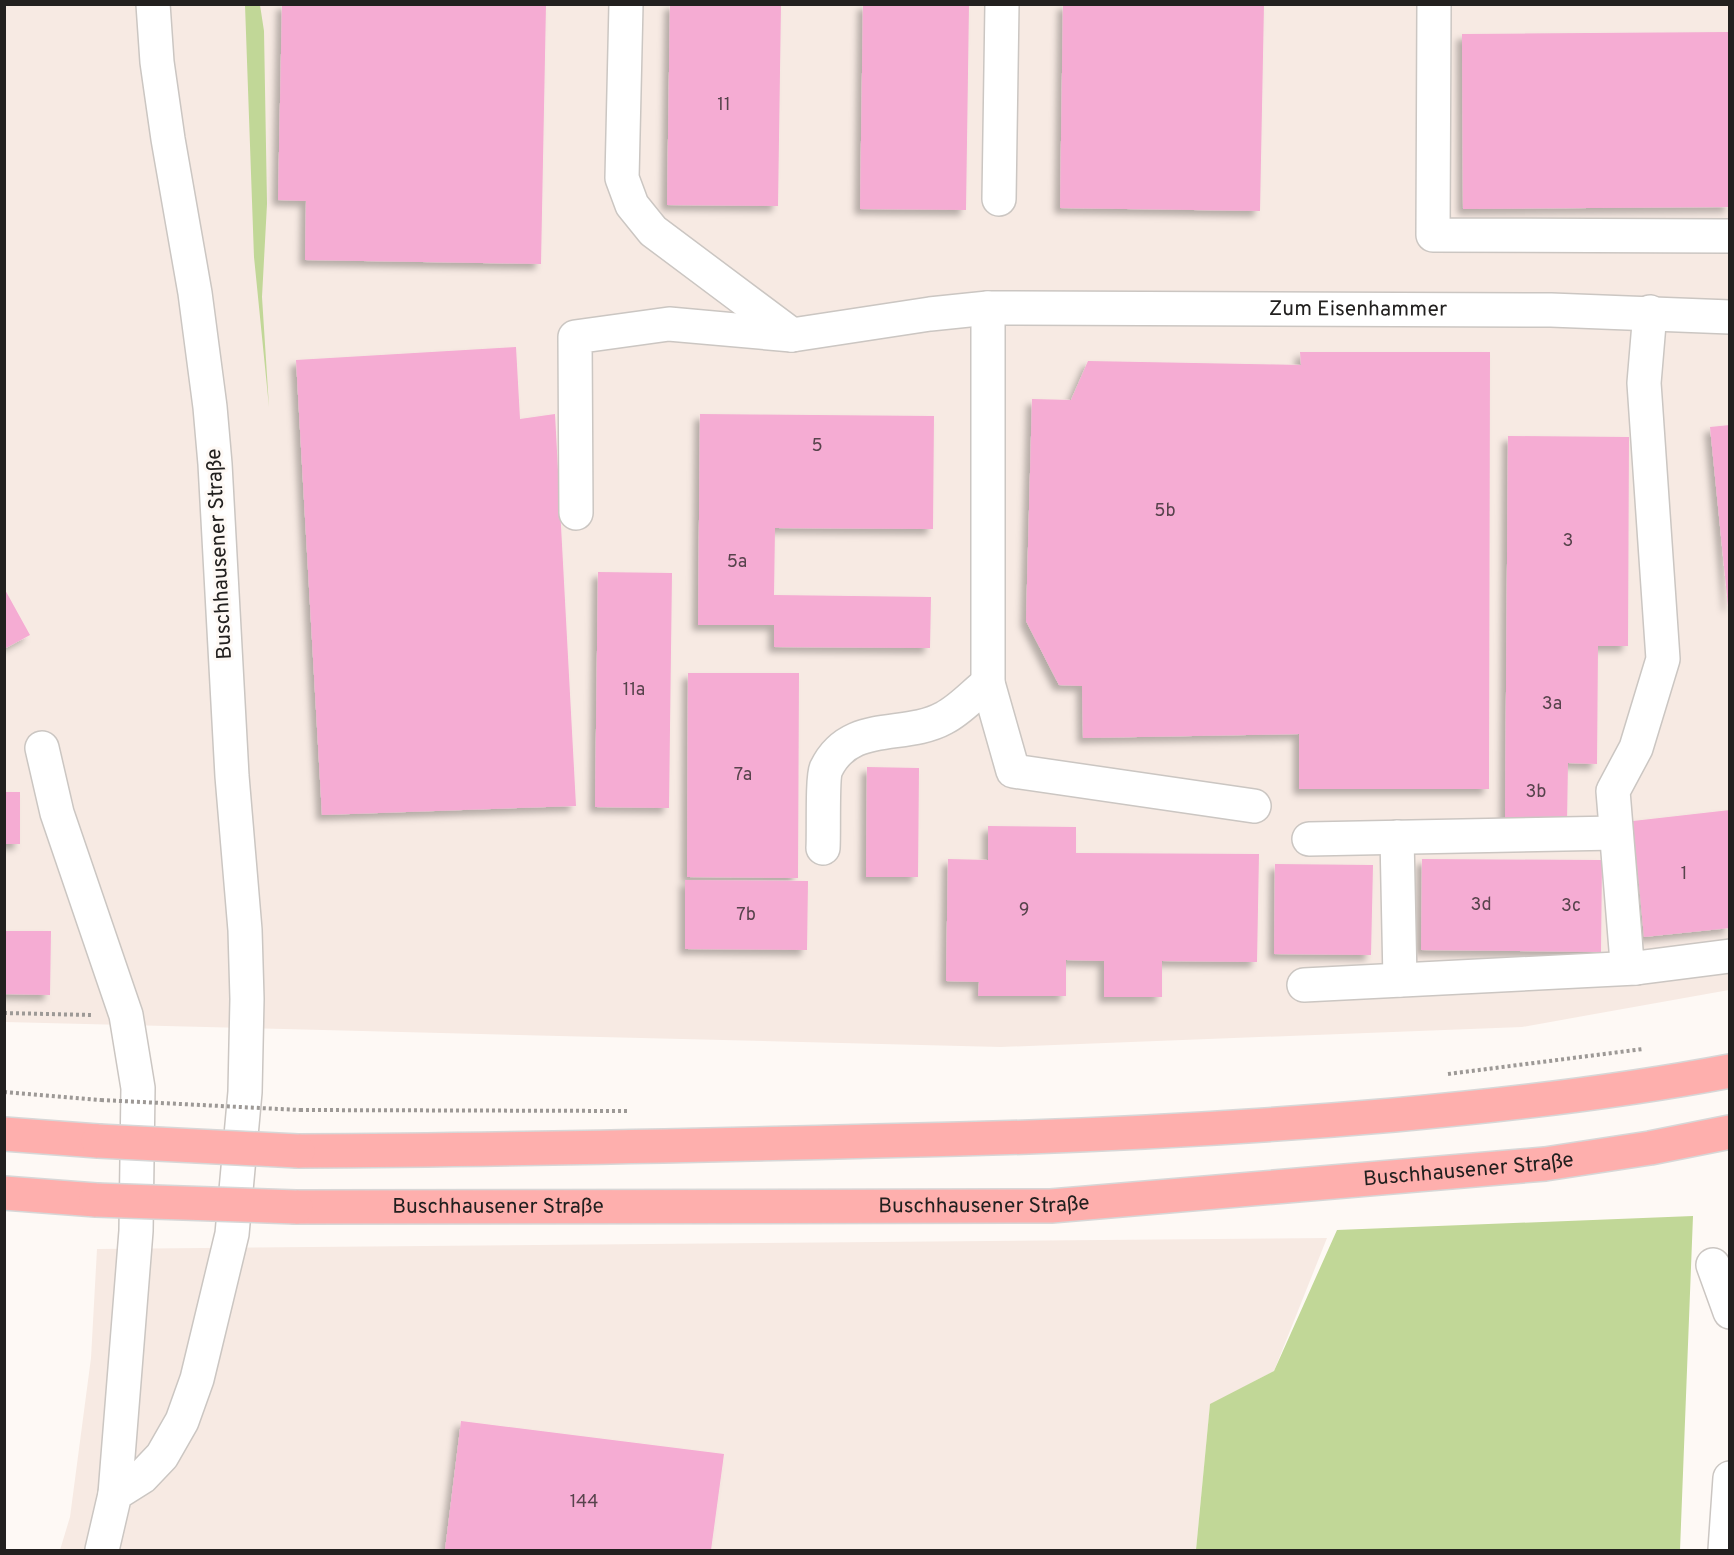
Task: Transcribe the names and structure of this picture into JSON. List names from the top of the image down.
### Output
{
  "streets": {
    "main road": ["Buschhausener Straße"],
    "street": ["Zum Eisenhammer"]
  },
  "house_numbers": [
    "11",
    "5",
    "5b",
    "3",
    "5a",
    "11a",
    "3a",
    "7a",
    "3b",
    "1",
    "3d",
    "3c",
    "9",
    "7b",
    "144"
  ]
}
